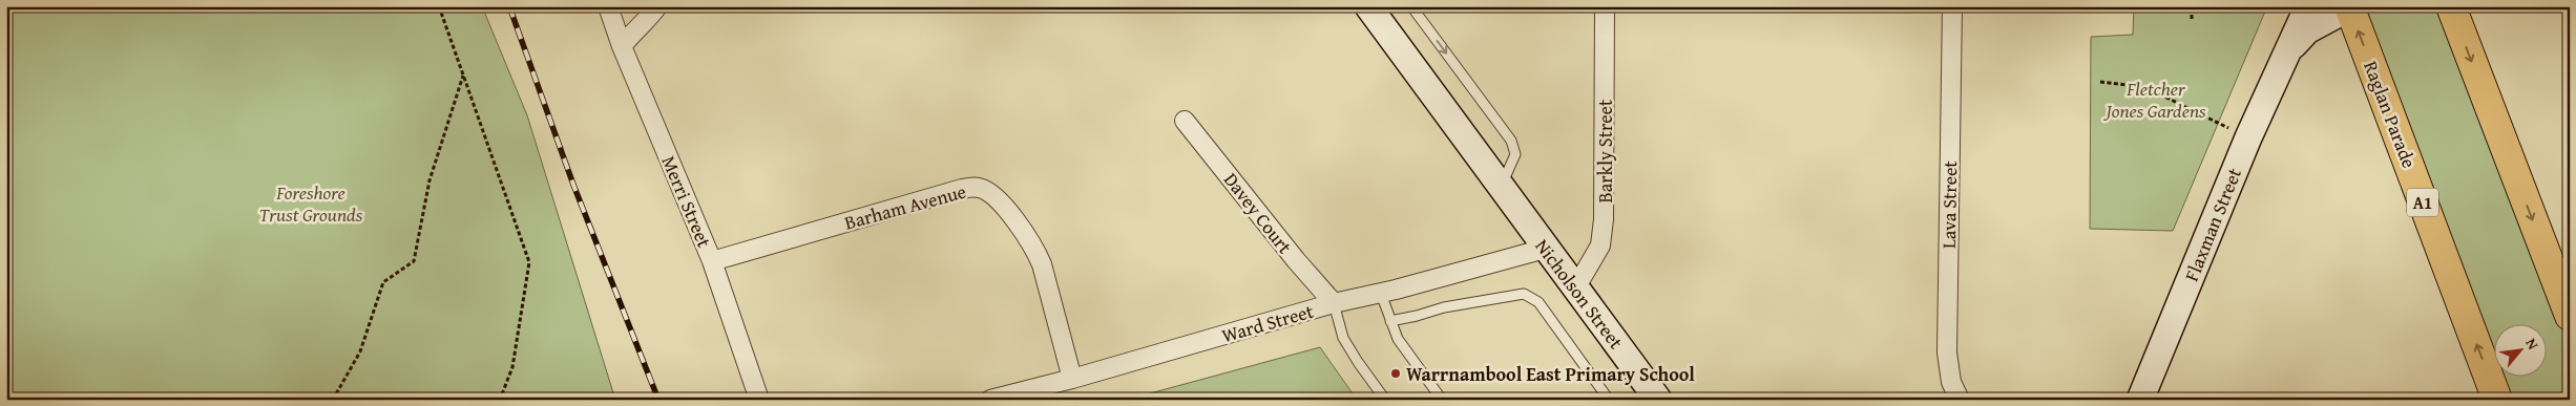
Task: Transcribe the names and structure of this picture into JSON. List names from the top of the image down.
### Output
{
  "streets": {
    "highway": ["Raglan Parade", "A1"],
    "street": [
      "Barkly Street",
      "Merri Street",
      "Lava Street",
      "Barham Avenue",
      "Davey Court",
      "Flaxman Street",
      "Nicholson Street",
      "Ward Street"
    ]
  },
  "crossings": [
    ["Raglan Parade", "Flaxman Street"],
    ["Barkly Street", "Nicholson Street"],
    ["Merri Street", "Barham Avenue"],
    ["Barham Avenue", "Ward Street"],
    ["Davey Court", "Ward Street"],
    ["Nicholson Street", "Ward Street"]
  ],
  "parks": ["Fletcher Jones Gardens", "Foreshore Trust Grounds"],
  "places": ["Warrnambool East Primary School"],
  "north": "top right"
}
